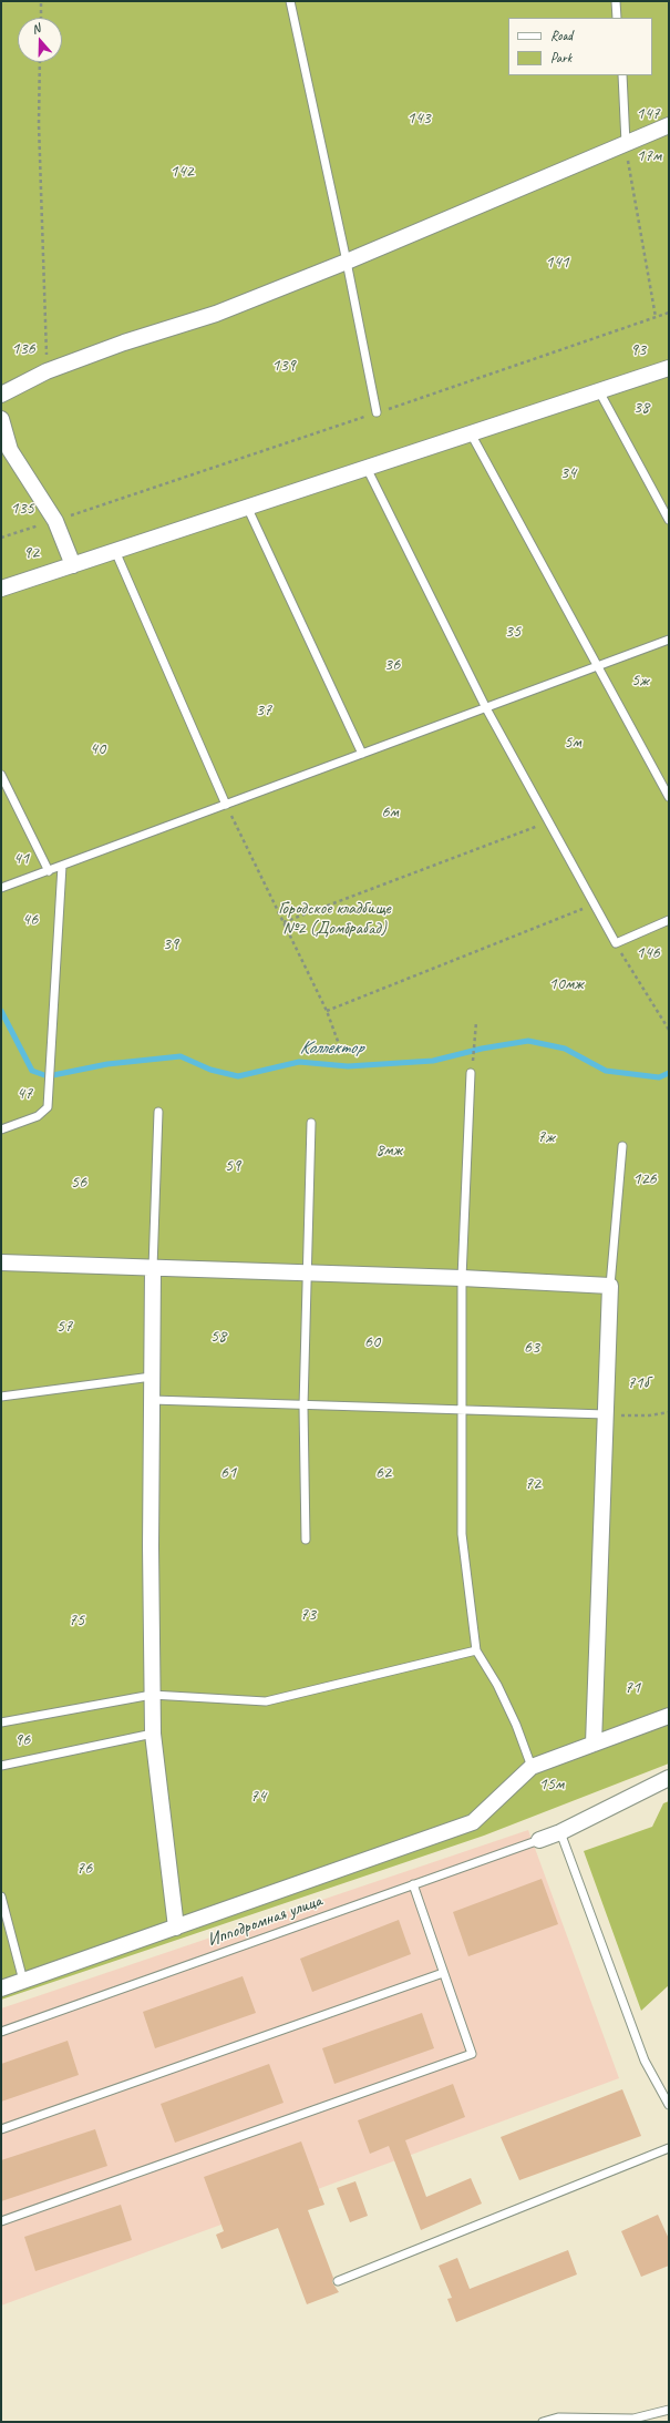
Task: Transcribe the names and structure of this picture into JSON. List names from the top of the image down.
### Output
{
  "streets": {
    "lane": ["Ипподромная улица"]
  },
  "water": ["Коллектор"],
  "parks": [
    "147",
    "143",
    "17м",
    "142",
    "141",
    "136",
    "93",
    "139",
    "38",
    "34",
    "135",
    "92",
    "35",
    "36",
    "5ж",
    "37",
    "5м",
    "40",
    "6м",
    "41",
    "Городское кладбище №2 (Домбрабад)",
    "46",
    "39",
    "146",
    "10мж",
    "47",
    "7ж",
    "8мж",
    "59",
    "126",
    "56",
    "57",
    "58",
    "60",
    "63",
    "71б",
    "61",
    "62",
    "72",
    "73",
    "75",
    "71",
    "96",
    "15м",
    "74",
    "76"
  ],
  "legend": ["Road", "Park"],
  "north": "top"
}
